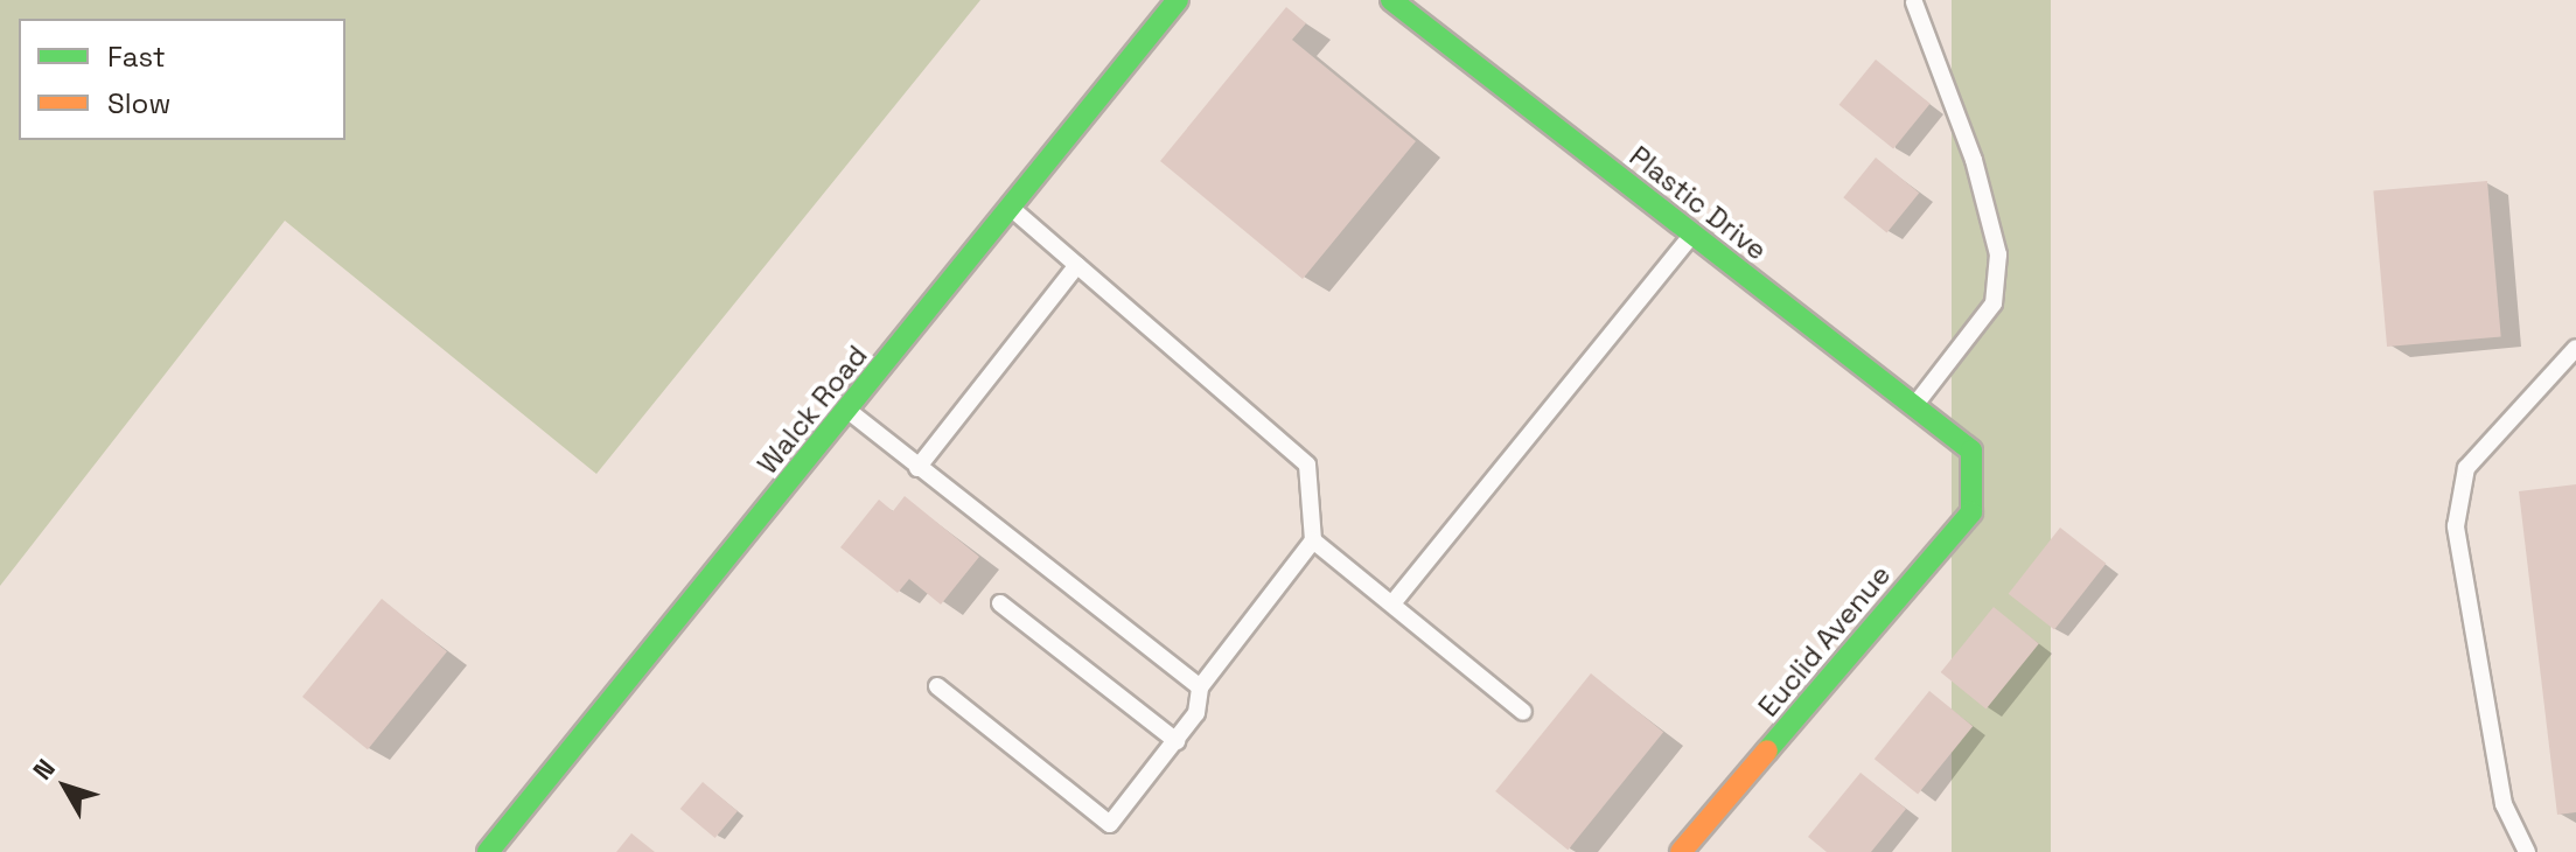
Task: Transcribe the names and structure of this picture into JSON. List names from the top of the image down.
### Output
{
  "streets": {
    "street": ["Plastic Drive", "Walck Road", "Euclid Avenue"]
  },
  "crossings": [
    ["Plastic Drive", "Euclid Avenue"]
  ],
  "legend": ["Fast", "Slow"],
  "north": "top left"
}
